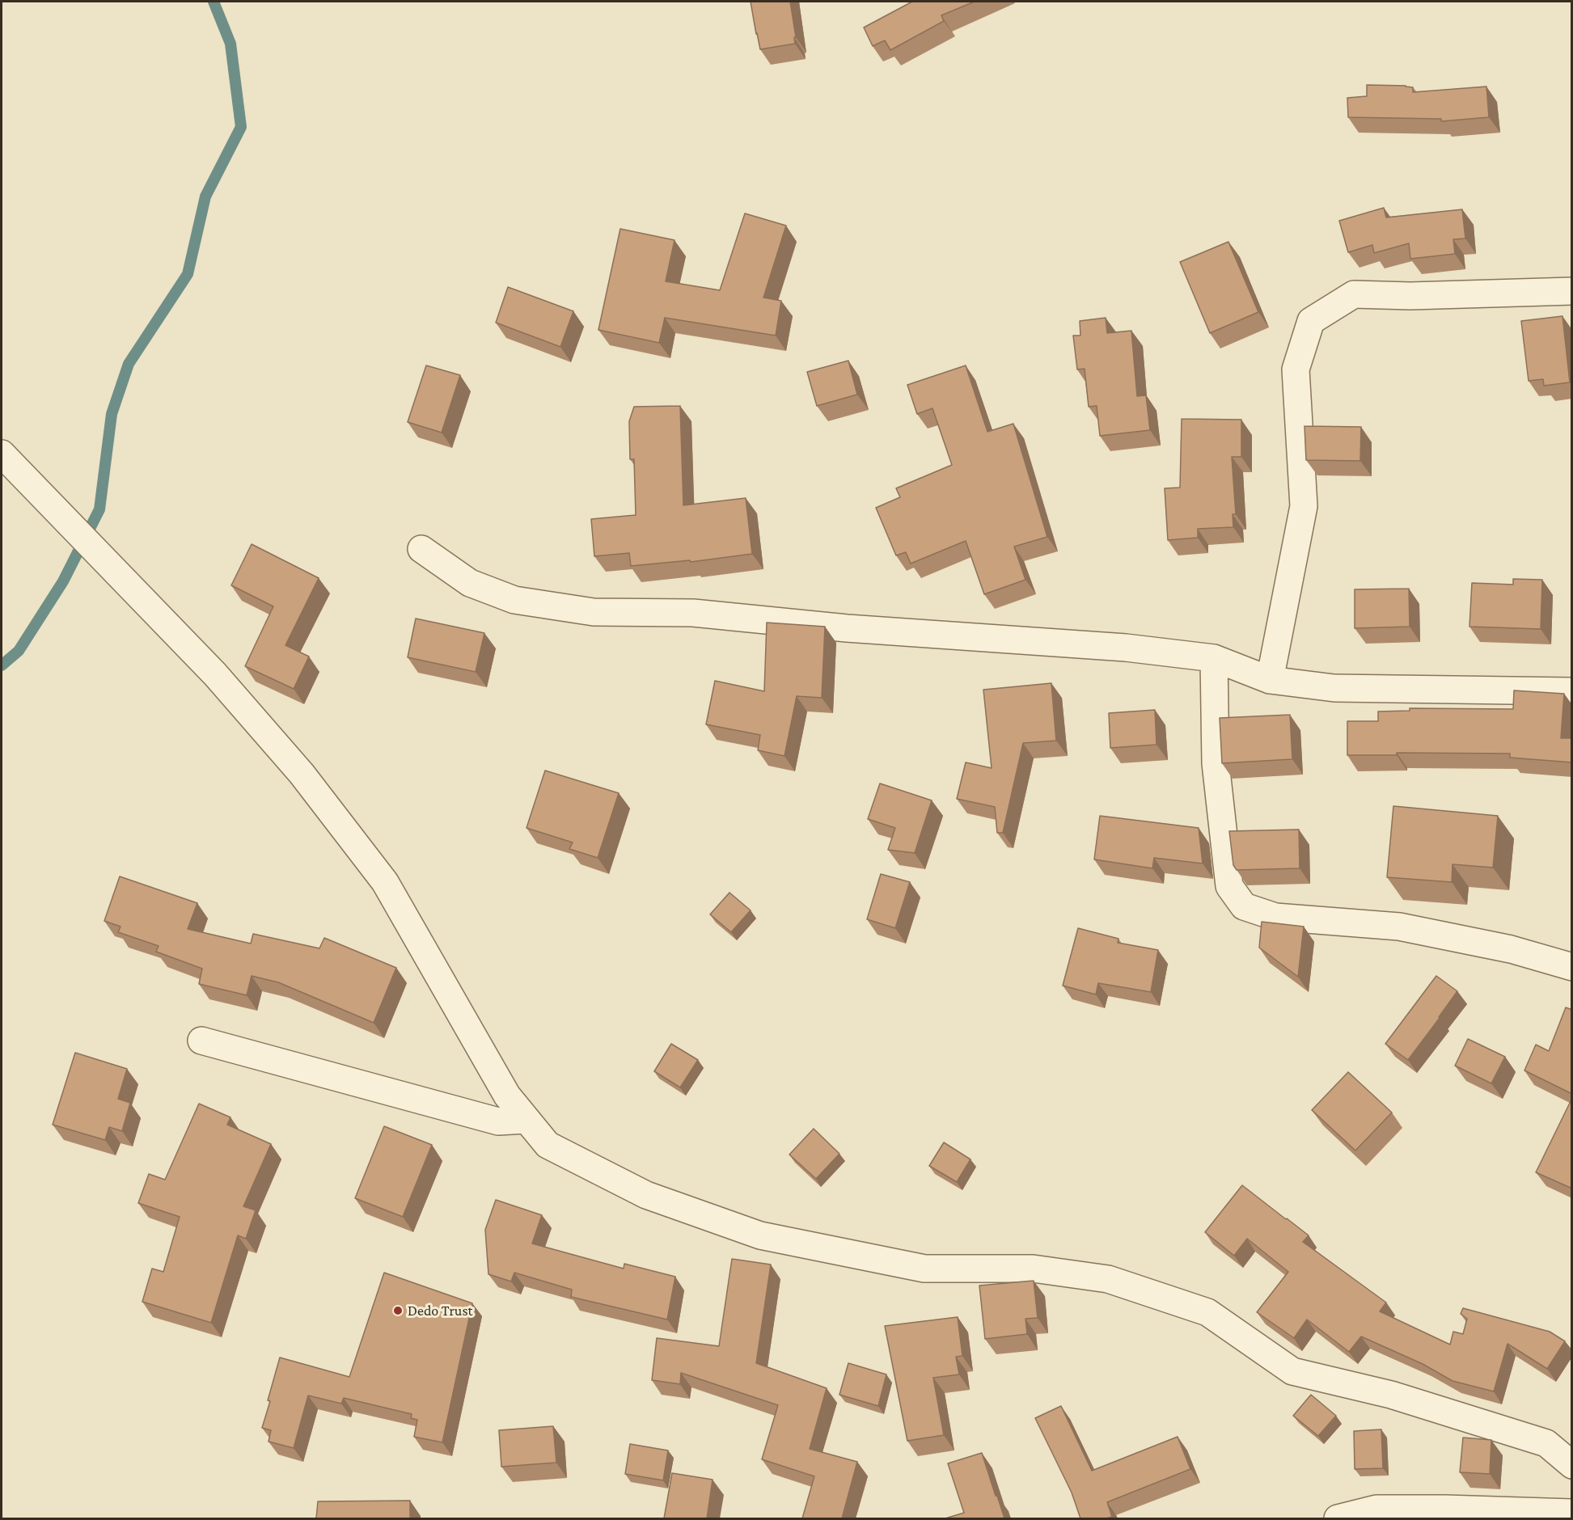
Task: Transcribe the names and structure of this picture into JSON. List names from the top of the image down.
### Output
{
  "places": ["Dedo Trust"]
}
